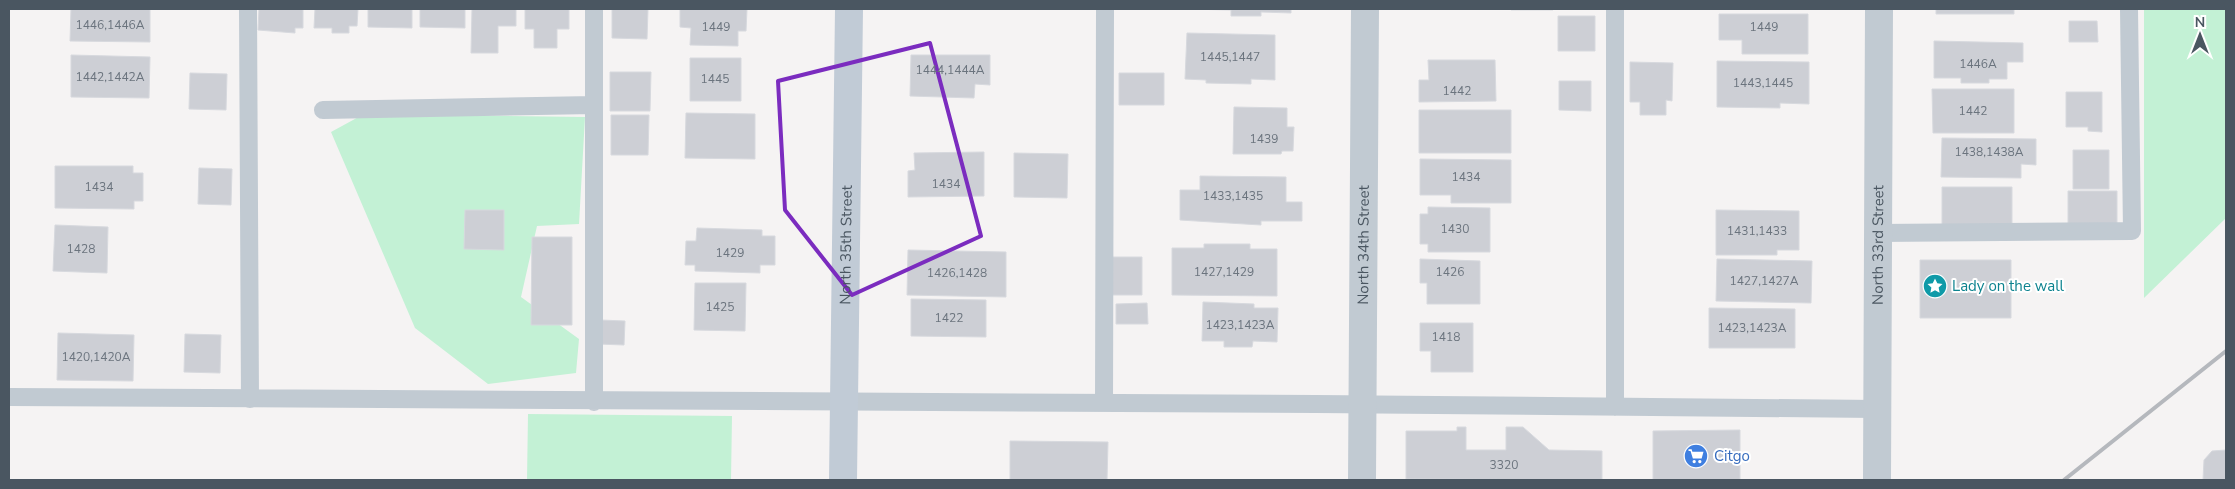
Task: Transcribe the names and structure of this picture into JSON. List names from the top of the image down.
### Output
{
  "streets": {
    "main road": ["North 35th Street"],
    "street": ["North 34th Street", "North 33rd Street"]
  },
  "places": {
    "place": ["Lady on the wall"],
    "supermarket": ["Citgo"]
  },
  "house_numbers": [
    "1446,1446A",
    "1449",
    "1449",
    "1445,1447",
    "1446A",
    "1444,1444A",
    "1442,1442A",
    "1445",
    "1443,1445",
    "1442",
    "1442",
    "1439",
    "1438,1438A",
    "1434",
    "1434",
    "1434",
    "1433,1435",
    "1430",
    "1431,1433",
    "1428",
    "1429",
    "1427,1429",
    "1426",
    "1426,1428",
    "1427,1427A",
    "1425",
    "1422",
    "1423,1423A",
    "1423,1423A",
    "1418",
    "1420,1420A",
    "3320"
  ],
  "north": "top"
}
